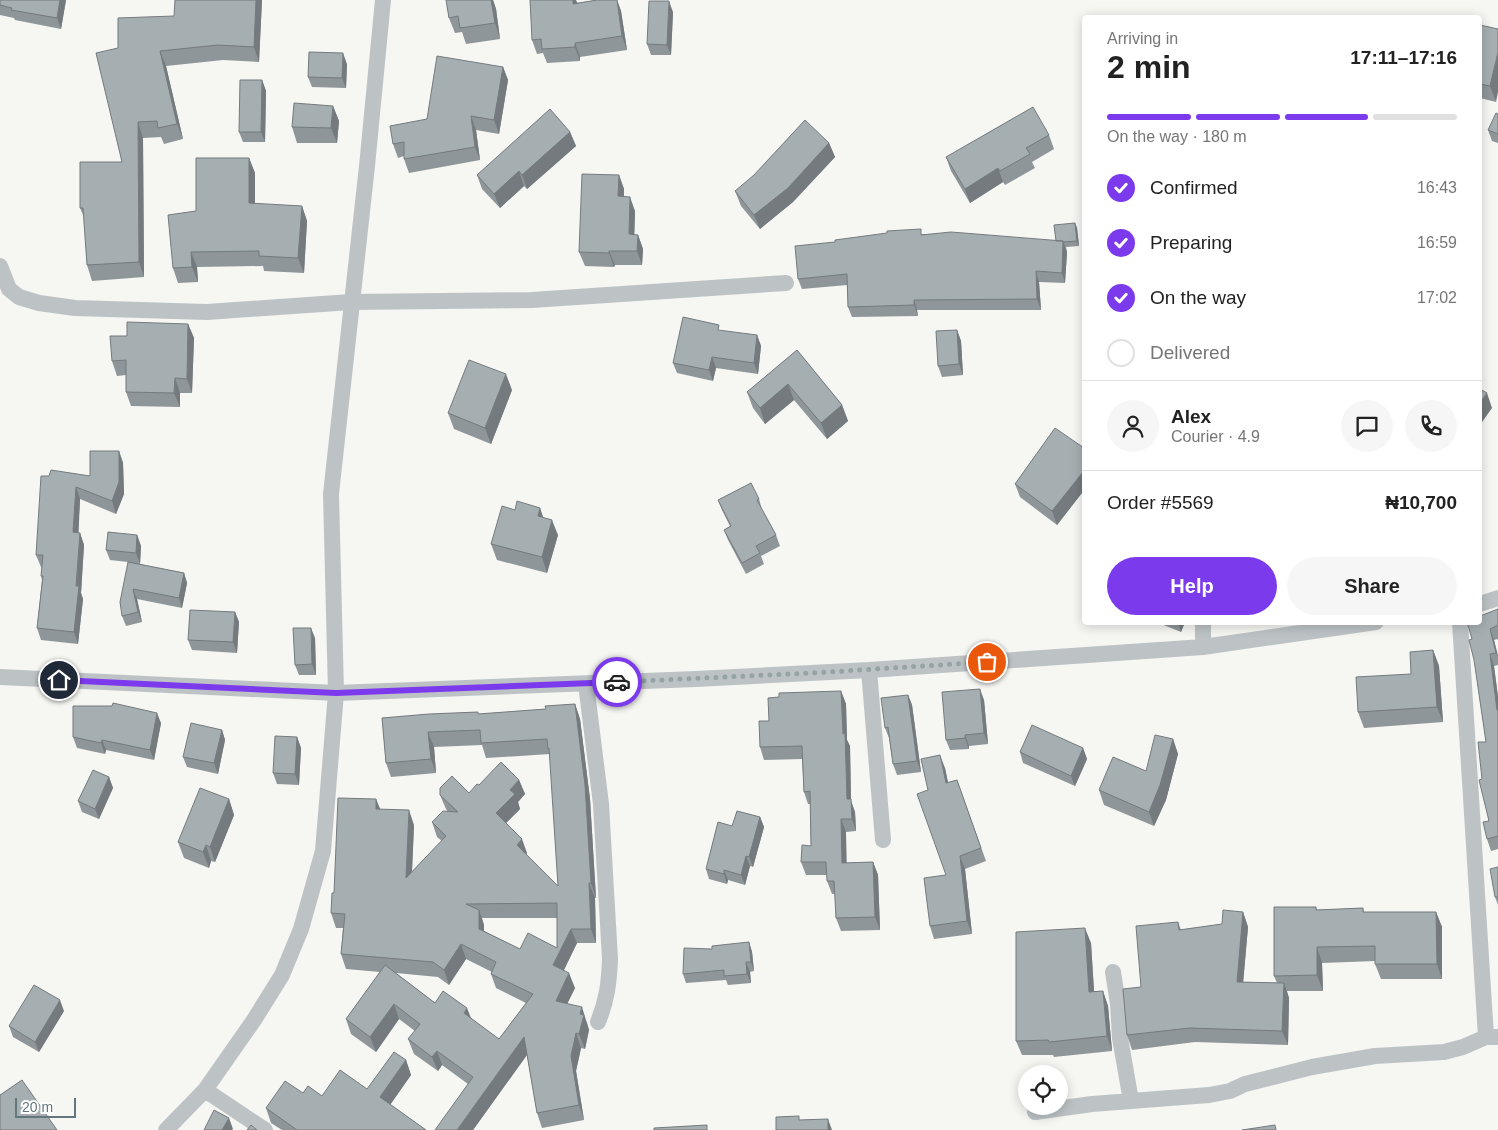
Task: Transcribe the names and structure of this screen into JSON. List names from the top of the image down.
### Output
{
  "scale_bar": "20 m",
  "page": {
    "heading": ["2 min", "Arriving in", "17:11–17:16"],
    "panel": [
      "Alex",
      "Courier · 4.9",
      "Order #5569",
      "₦10,700"
    ],
    "bar": "On the way · 180 m",
    "list": [
      ["Confirmed", "16:43"],
      ["Preparing", "16:59"],
      ["On the way", "17:02"],
      "Delivered"
    ],
    "buttons": ["Help", "Share"],
    "scale": "20 m"
  }
}
